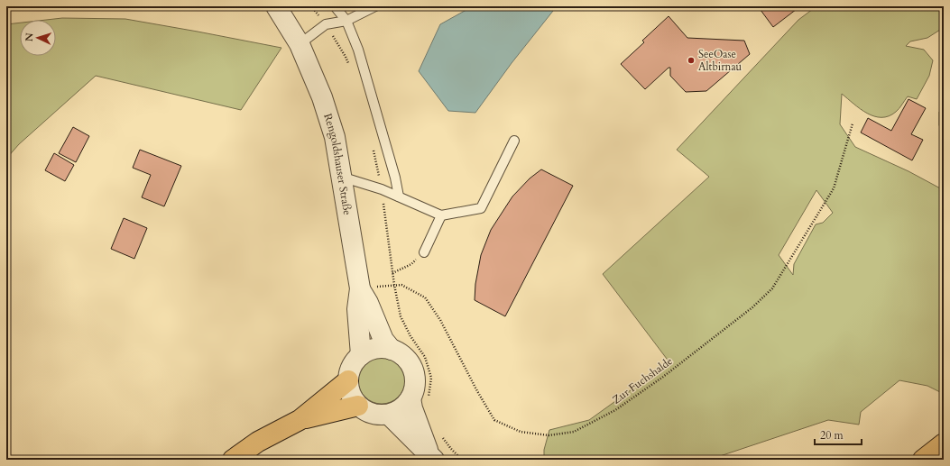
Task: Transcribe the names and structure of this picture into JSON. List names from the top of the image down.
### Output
{
  "streets": {
    "street": ["Rengoldshauser Straße"],
    "path": ["Zur Fuchshalde"]
  },
  "places": ["SeeOase Altbirnau"],
  "scale_bar": "20 m",
  "north": "left"
}
